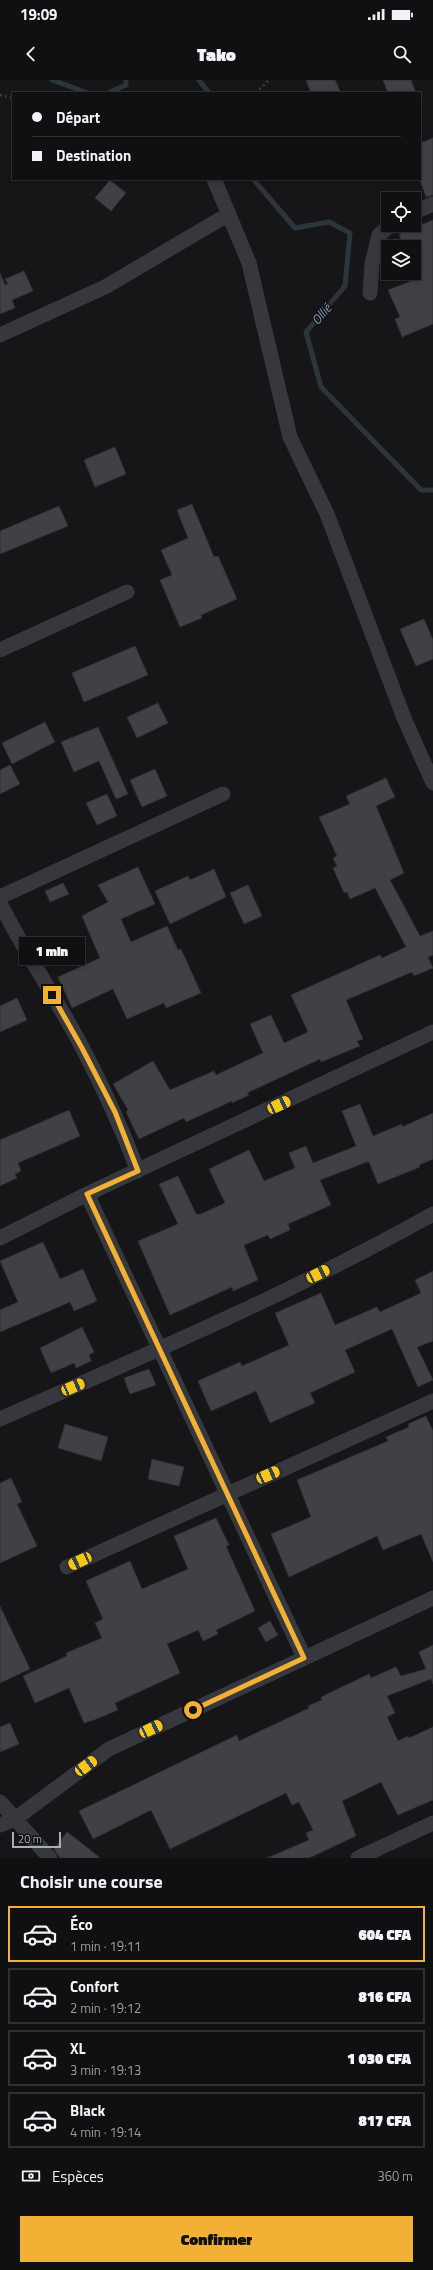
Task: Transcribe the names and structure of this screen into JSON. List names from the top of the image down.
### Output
{
  "water": ["Ollié"],
  "scale_bar": "20 m",
  "page": {
    "status": "19:09",
    "header": "Tako",
    "banner": ["Départ", "Destination"],
    "bubble": "1 min",
    "scale": "20 m",
    "heading": "Choisir une course",
    "list": [
      {
        "name": "Éco",
        "note": "1 min · 19:11",
        "value": "604 CFA"
      },
      {
        "name": "Confort",
        "note": "2 min · 19:12",
        "value": "816 CFA"
      },
      {
        "name": "XL",
        "note": "3 min · 19:13",
        "value": "1 030 CFA"
      },
      {
        "name": "Black",
        "note": "4 min · 19:14",
        "value": "817 CFA"
      }
    ],
    "pay": ["Espèces", "360 m"],
    "buttons": "Confirmer"
  }
}
